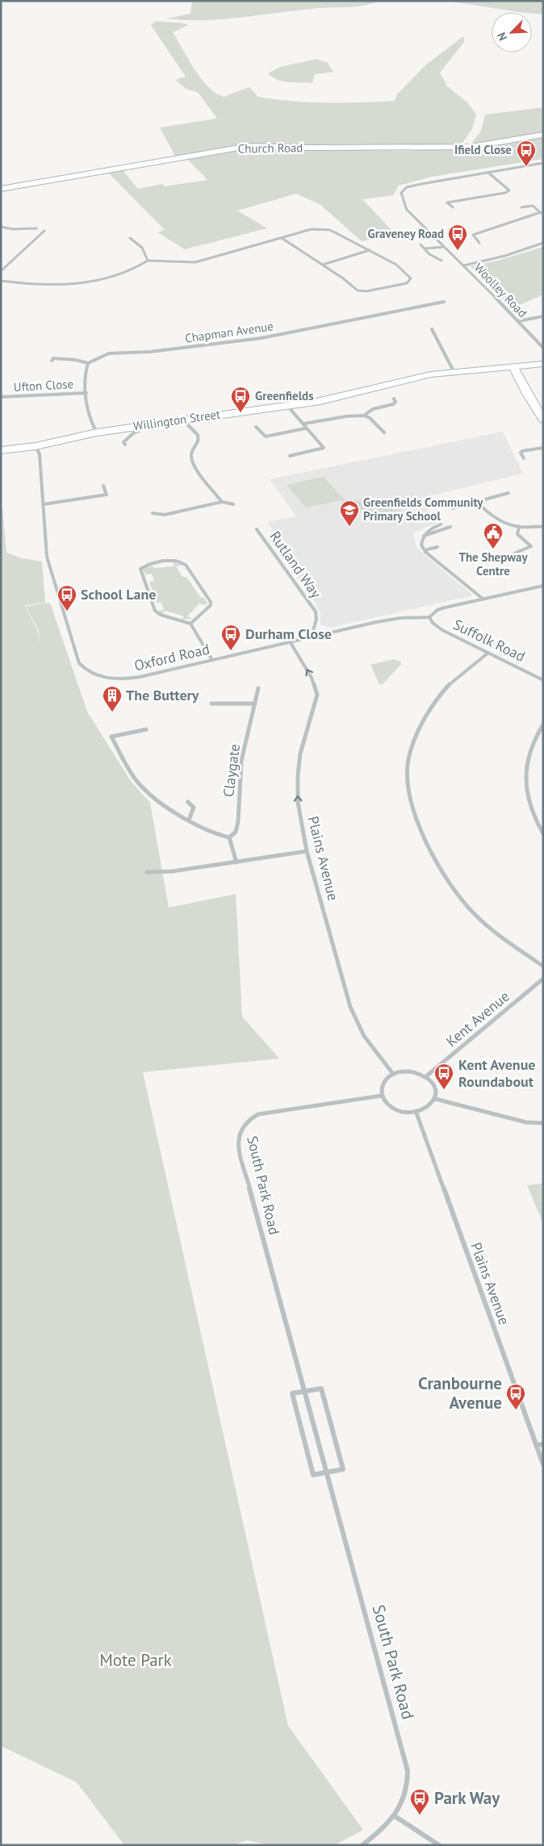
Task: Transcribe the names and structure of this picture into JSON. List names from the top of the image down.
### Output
{
  "streets": {
    "street": [
      "Church Road",
      "Woolley Road",
      "Chapman Avenue",
      "Ufton Close",
      "Willington Street",
      "Rutland Way",
      "Suffolk Road",
      "Oxford Road",
      "Claygate",
      "Plains Avenue",
      "Kent Avenue",
      "South Park Road"
    ]
  },
  "crossings": [
    ["Rutland Way", "Oxford Road"],
    ["Suffolk Road", "Oxford Road"],
    ["Oxford Road", "Plains Avenue"],
    ["Plains Avenue", "Kent Avenue"],
    ["Plains Avenue", "South Park Road"],
    ["Kent Avenue", "South Park Road"]
  ],
  "parks": ["Mote Park"],
  "places": {
    "bus stop": [
      "Ifield Close",
      "Graveney Road",
      "Greenfields",
      "School Lane",
      "Durham Close",
      "Kent Avenue Roundabout",
      "Cranbourne Avenue",
      "Park Way"
    ],
    "school or university": ["Greenfields Community Primary School"],
    "public building": ["The Shepway Centre"],
    "building": ["The Buttery"]
  },
  "north": "bottom left"
}
